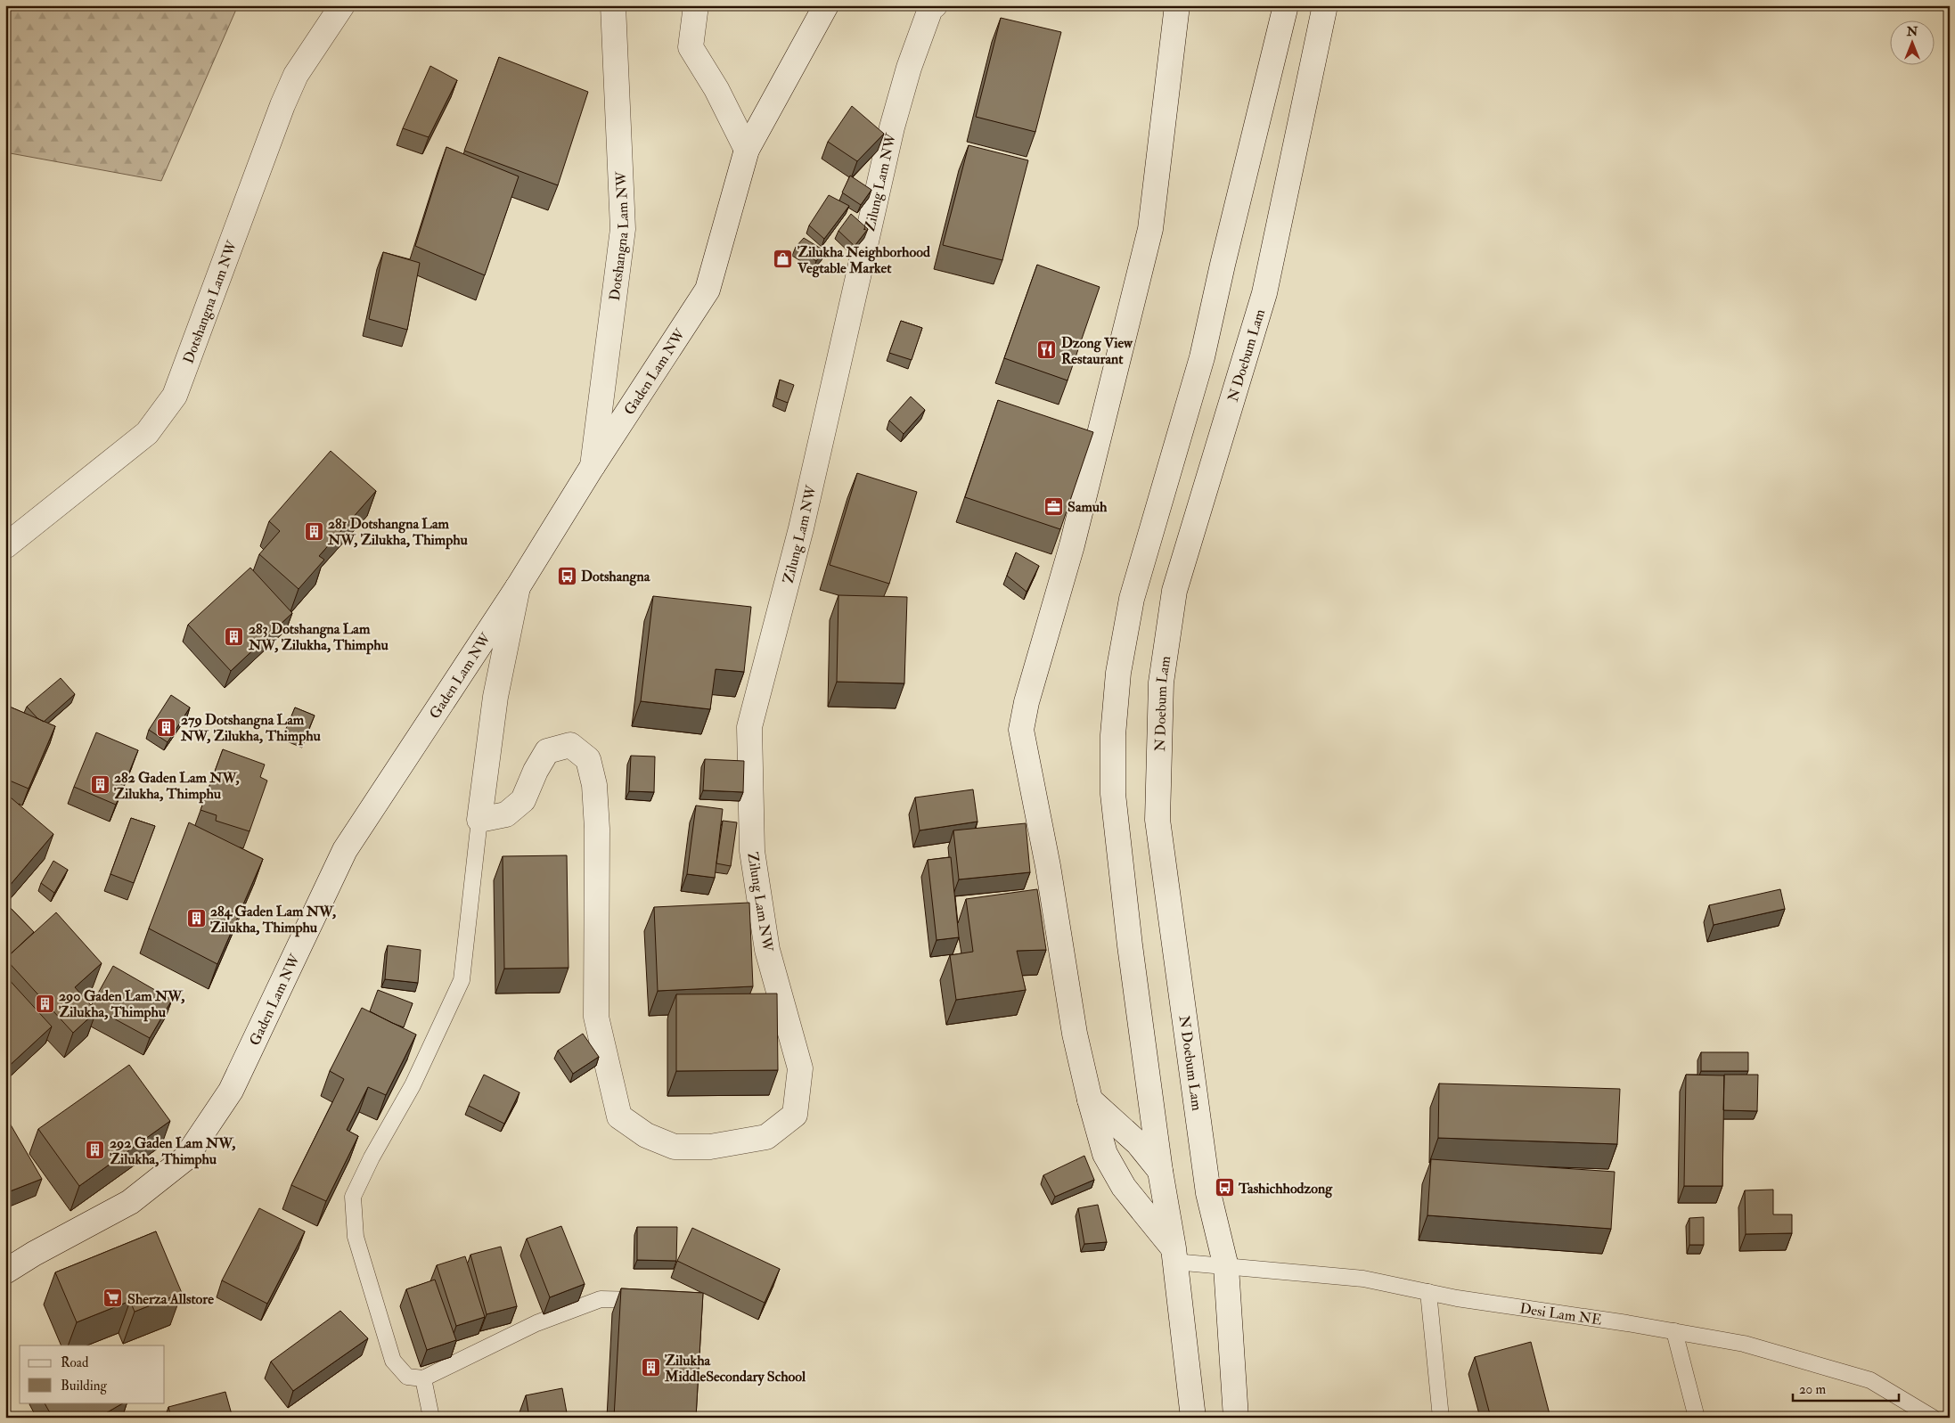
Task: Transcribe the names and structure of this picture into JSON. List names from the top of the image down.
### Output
{
  "streets": {
    "main road": [
      "Zilung Lam NW",
      "Dotshangna Lam NW",
      "N Doebum Lam",
      "Gaden Lam NW"
    ],
    "lane": ["Desi Lam NE"]
  },
  "crossings": [
    ["Dotshangna Lam NW", "Gaden Lam NW"],
    ["N Doebum Lam", "Desi Lam NE"]
  ],
  "places": {
    "shop": ["Zilukha Neighborhood Vegtable Market"],
    "restaurant": ["Dzong View Restaurant"],
    "office": ["Samuh"],
    "building": [
      "281 Dotshangna Lam NW, Zilukha, Thimphu",
      "283 Dotshangna Lam NW, Zilukha, Thimphu",
      "279 Dotshangna Lam NW, Zilukha, Thimphu",
      "282 Gaden Lam NW, Zilukha, Thimphu",
      "284 Gaden Lam NW, Zilukha, Thimphu",
      "290 Gaden Lam NW, Zilukha, Thimphu",
      "292 Gaden Lam NW, Zilukha, Thimphu",
      "Zilukha MiddleSecondary School"
    ],
    "bus stop": ["Dotshangna", "Tashichhodzong"],
    "supermarket": ["Sherza Allstore"]
  },
  "legend": ["Road", "Building"],
  "scale_bar": "20 m",
  "north": "top"
}
